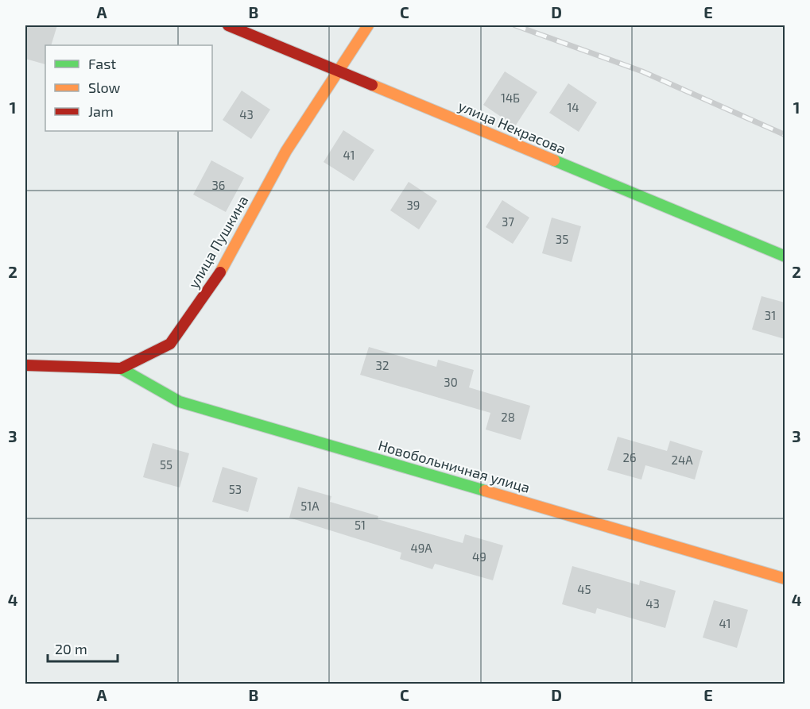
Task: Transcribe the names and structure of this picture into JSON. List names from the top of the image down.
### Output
{
  "streets": {
    "street": ["улица Некрасова", "улица Пушкина", "Новобольничная улица"]
  },
  "crossings": [
    ["улица Некрасова", "улица Пушкина"],
    ["улица Пушкина", "Новобольничная улица"]
  ],
  "house_numbers": [
    "14Б",
    "14",
    "43",
    "41",
    "36",
    "39",
    "37",
    "35",
    "31",
    "32",
    "30",
    "28",
    "26",
    "24А",
    "55",
    "53",
    "51А",
    "51",
    "49А",
    "49",
    "45",
    "43",
    "41"
  ],
  "legend": ["Fast", "Slow", "Jam"],
  "scale_bar": "20 m",
  "grid": {
    "columns": [
      "A",
      "B",
      "C",
      "D",
      "E"
    ],
    "rows": [
      "1",
      "2",
      "3",
      "4"
    ]
  }
}
